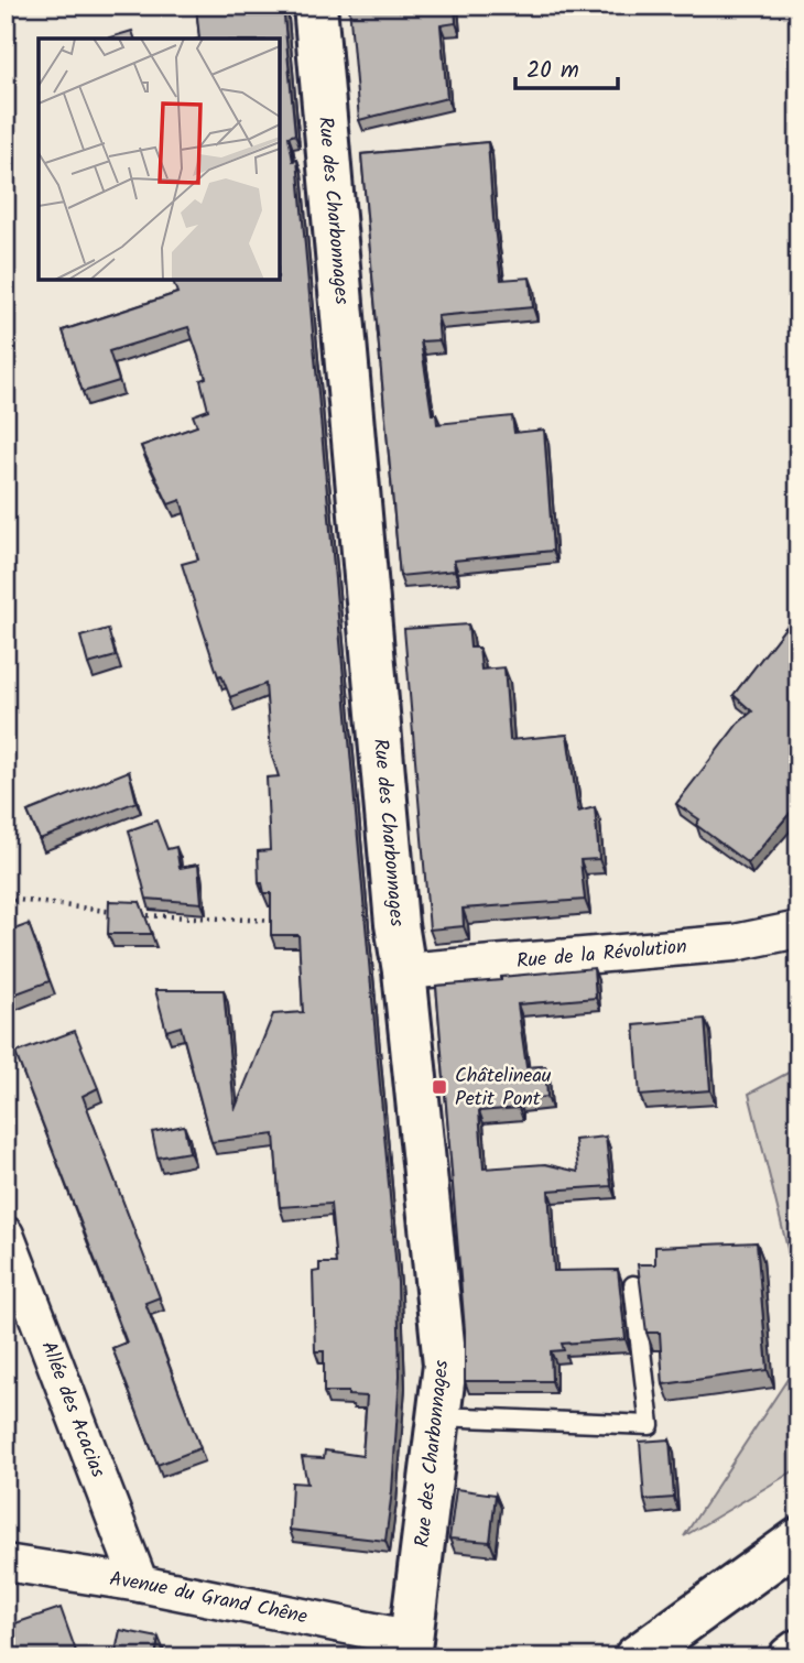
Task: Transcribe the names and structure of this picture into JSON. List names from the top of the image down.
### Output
{
  "streets": {
    "main road": ["Rue des Charbonnages"],
    "street": ["Rue de la Révolution", "Allée des Acacias", "Avenue du Grand Chêne"]
  },
  "crossings": [
    ["Rue des Charbonnages", "Rue de la Révolution"],
    ["Rue des Charbonnages", "Avenue du Grand Chêne"],
    ["Allée des Acacias", "Avenue du Grand Chêne"]
  ],
  "places": {
    "transit": ["Châtelineau Petit Pont"]
  },
  "scale_bar": "20 m"
}
